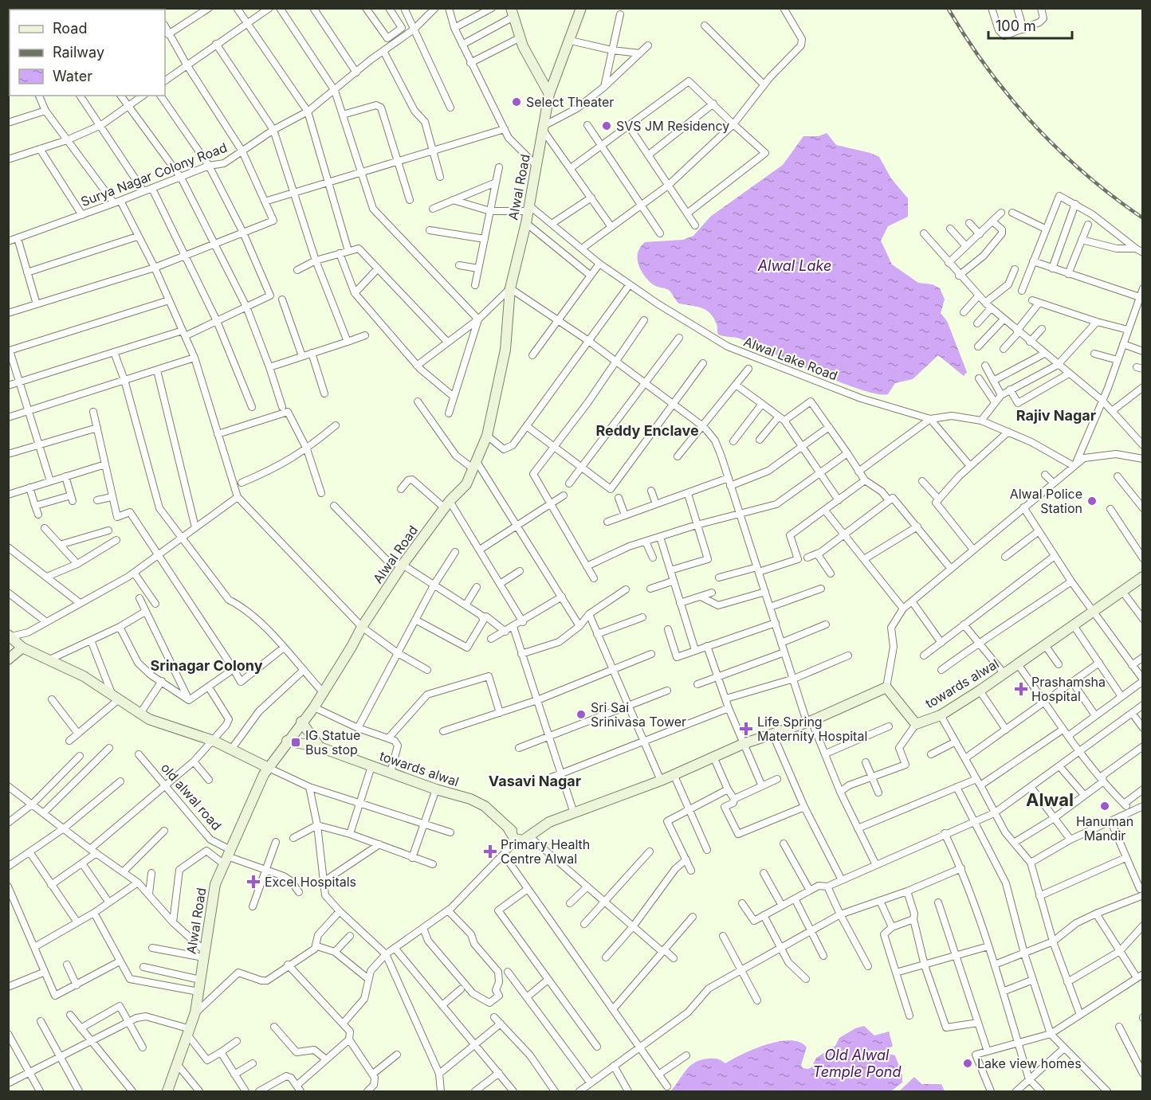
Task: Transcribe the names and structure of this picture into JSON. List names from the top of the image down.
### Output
{
  "streets": {
    "main road": ["Alwal Road", "towards alwal"],
    "street": ["Surya Nagar Colony Road", "Alwal Lake Road", "old alwal road"]
  },
  "crossings": [
    ["Alwal Road", "Alwal Lake Road"],
    ["Alwal Road", "towards alwal"],
    ["Alwal Road", "old alwal road"]
  ],
  "districts": [
    "Rajiv Nagar",
    "Reddy Enclave",
    "Srinagar Colony",
    "Vasavi Nagar",
    "Alwal"
  ],
  "water": ["Alwal Lake", "Old Alwal Temple Pond"],
  "places": {
    "other": [
      "Select Theater",
      "SVS JM Residency",
      "Alwal Police Station",
      "Sri Sai Srinivasa Tower",
      "Hanuman Mandir",
      "Lake view homes"
    ],
    "health": [
      "Prashamsha Hospital",
      "Life Spring Maternity Hospital",
      "Primary Health Centre Alwal",
      "Excel Hospitals"
    ],
    "transit": ["IG Statue Bus stop"]
  },
  "legend": ["Road", "Railway", "Water"],
  "scale_bar": "100 m"
}
